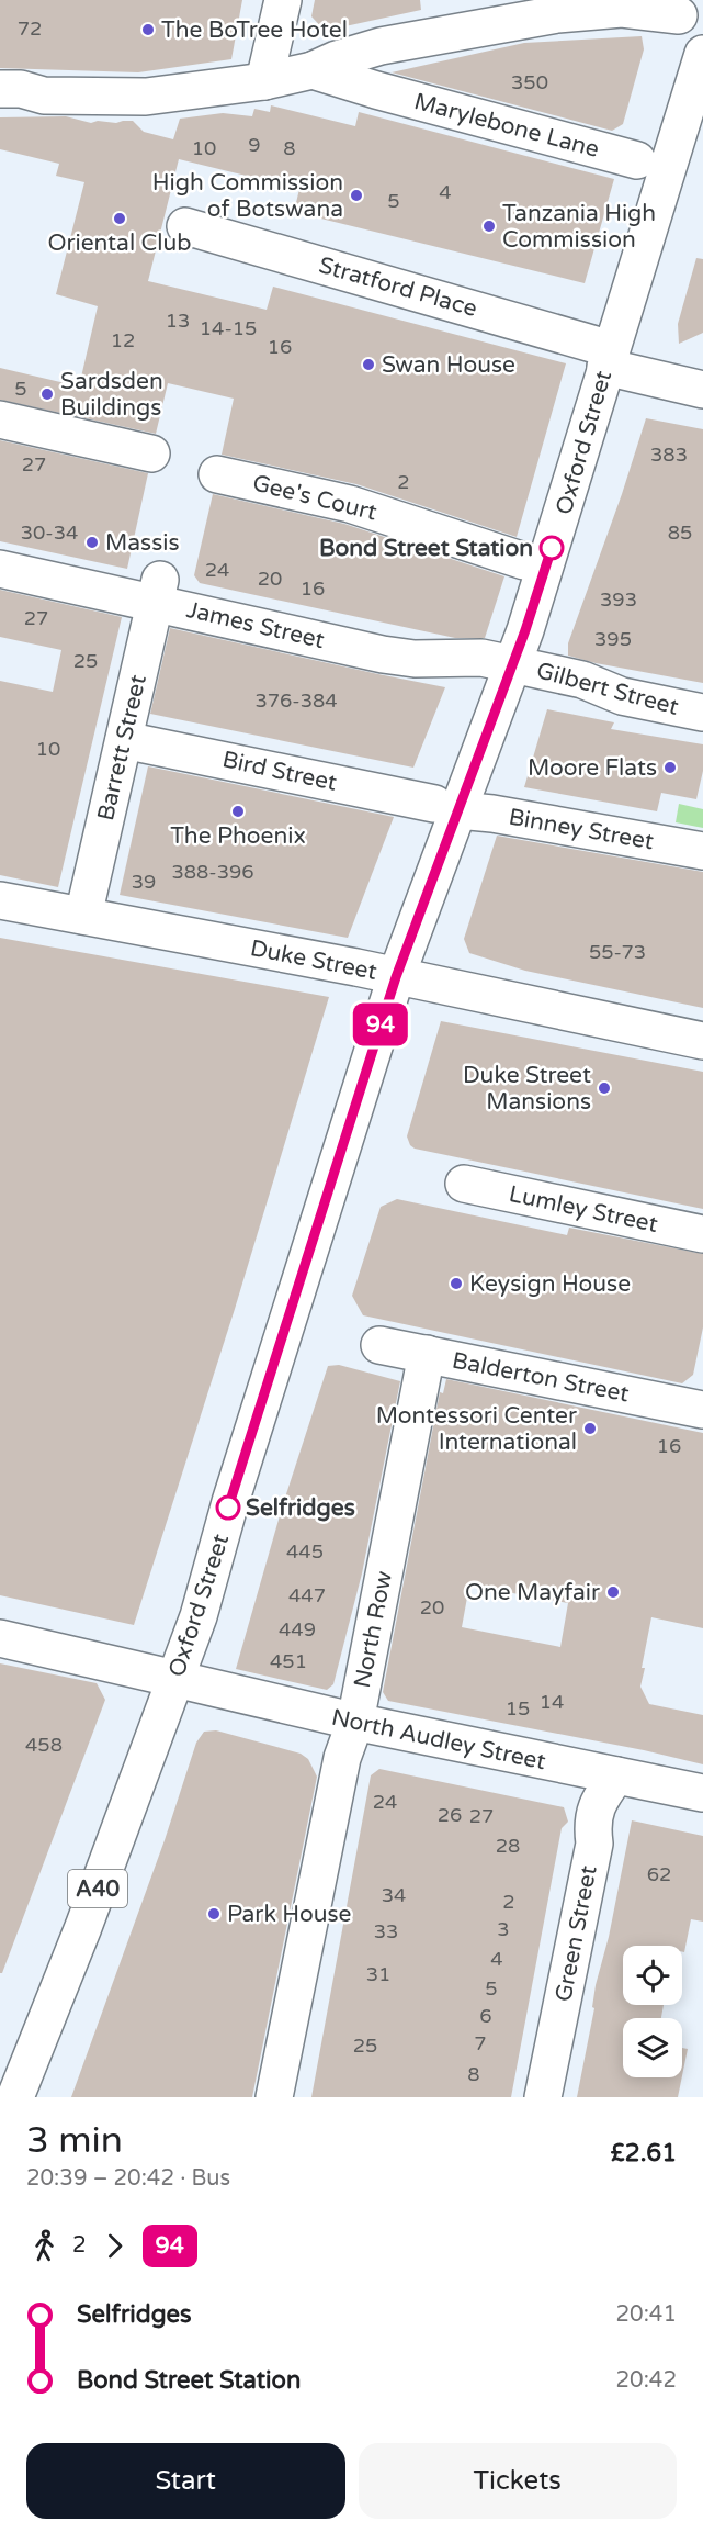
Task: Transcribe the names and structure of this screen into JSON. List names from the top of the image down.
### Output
{
  "streets": {
    "street": [
      "Marylebone Lane",
      "Stratford Place",
      "Oxford Street",
      "Gee's Court",
      "James Street",
      "Gilbert Street",
      "Barrett Street",
      "Bird Street",
      "Binney Street",
      "Duke Street",
      "Lumley Street",
      "Balderton Street",
      "North Row",
      "North Audley Street",
      "A40",
      "Green Street"
    ]
  },
  "crossings": [
    ["Stratford Place", "Oxford Street"],
    ["Oxford Street", "James Street"],
    ["Oxford Street", "Gilbert Street"],
    ["Oxford Street", "Bird Street"],
    ["Oxford Street", "Binney Street"],
    ["Oxford Street", "Duke Street"],
    ["Oxford Street", "North Audley Street"],
    ["James Street", "Gilbert Street"],
    ["James Street", "Barrett Street"],
    ["Barrett Street", "Bird Street"],
    ["Barrett Street", "Duke Street"],
    ["Bird Street", "Binney Street"],
    ["Balderton Street", "North Row"],
    ["North Row", "North Audley Street"],
    ["North Audley Street", "Green Street"]
  ],
  "places": [
    "The BoTree Hotel",
    "High Commission of Botswana",
    "Oriental Club",
    "Tanzania High Commission",
    "Swan House",
    "Sardsden Buildings",
    "Massis",
    "Bond Street Station",
    "Moore Flats",
    "The Phoenix",
    "Duke Street Mansions",
    "Keysign House",
    "Montessori Center International",
    "Selfridges",
    "One Mayfair",
    "Park House"
  ],
  "lines": ["bus line 94"],
  "house_numbers": [
    "72",
    "350",
    "9",
    "10",
    "8",
    "4",
    "5",
    "13",
    "14-15",
    "12",
    "16",
    "5",
    "383",
    "27",
    "2",
    "30-34",
    "85",
    "24",
    "20",
    "16",
    "393",
    "27",
    "395",
    "25",
    "376-384",
    "10",
    "388-396",
    "39",
    "55-73",
    "16",
    "445",
    "447",
    "20",
    "449",
    "451",
    "14",
    "15",
    "458",
    "24",
    "26",
    "27",
    "28",
    "62",
    "34",
    "2",
    "3",
    "33",
    "4",
    "31",
    "5",
    "6",
    "7",
    "25",
    "8"
  ],
  "page": {
    "on_map": "94",
    "heading": ["3 min", "20:39 – 20:42 · Bus", "£2.61"],
    "legs": ["2", "94"],
    "list": [
      {
        "name": "Selfridges",
        "value": "20:41"
      },
      {
        "name": "Bond Street Station",
        "value": "20:42"
      }
    ],
    "buttons": ["Start", "Tickets"]
  }
}
